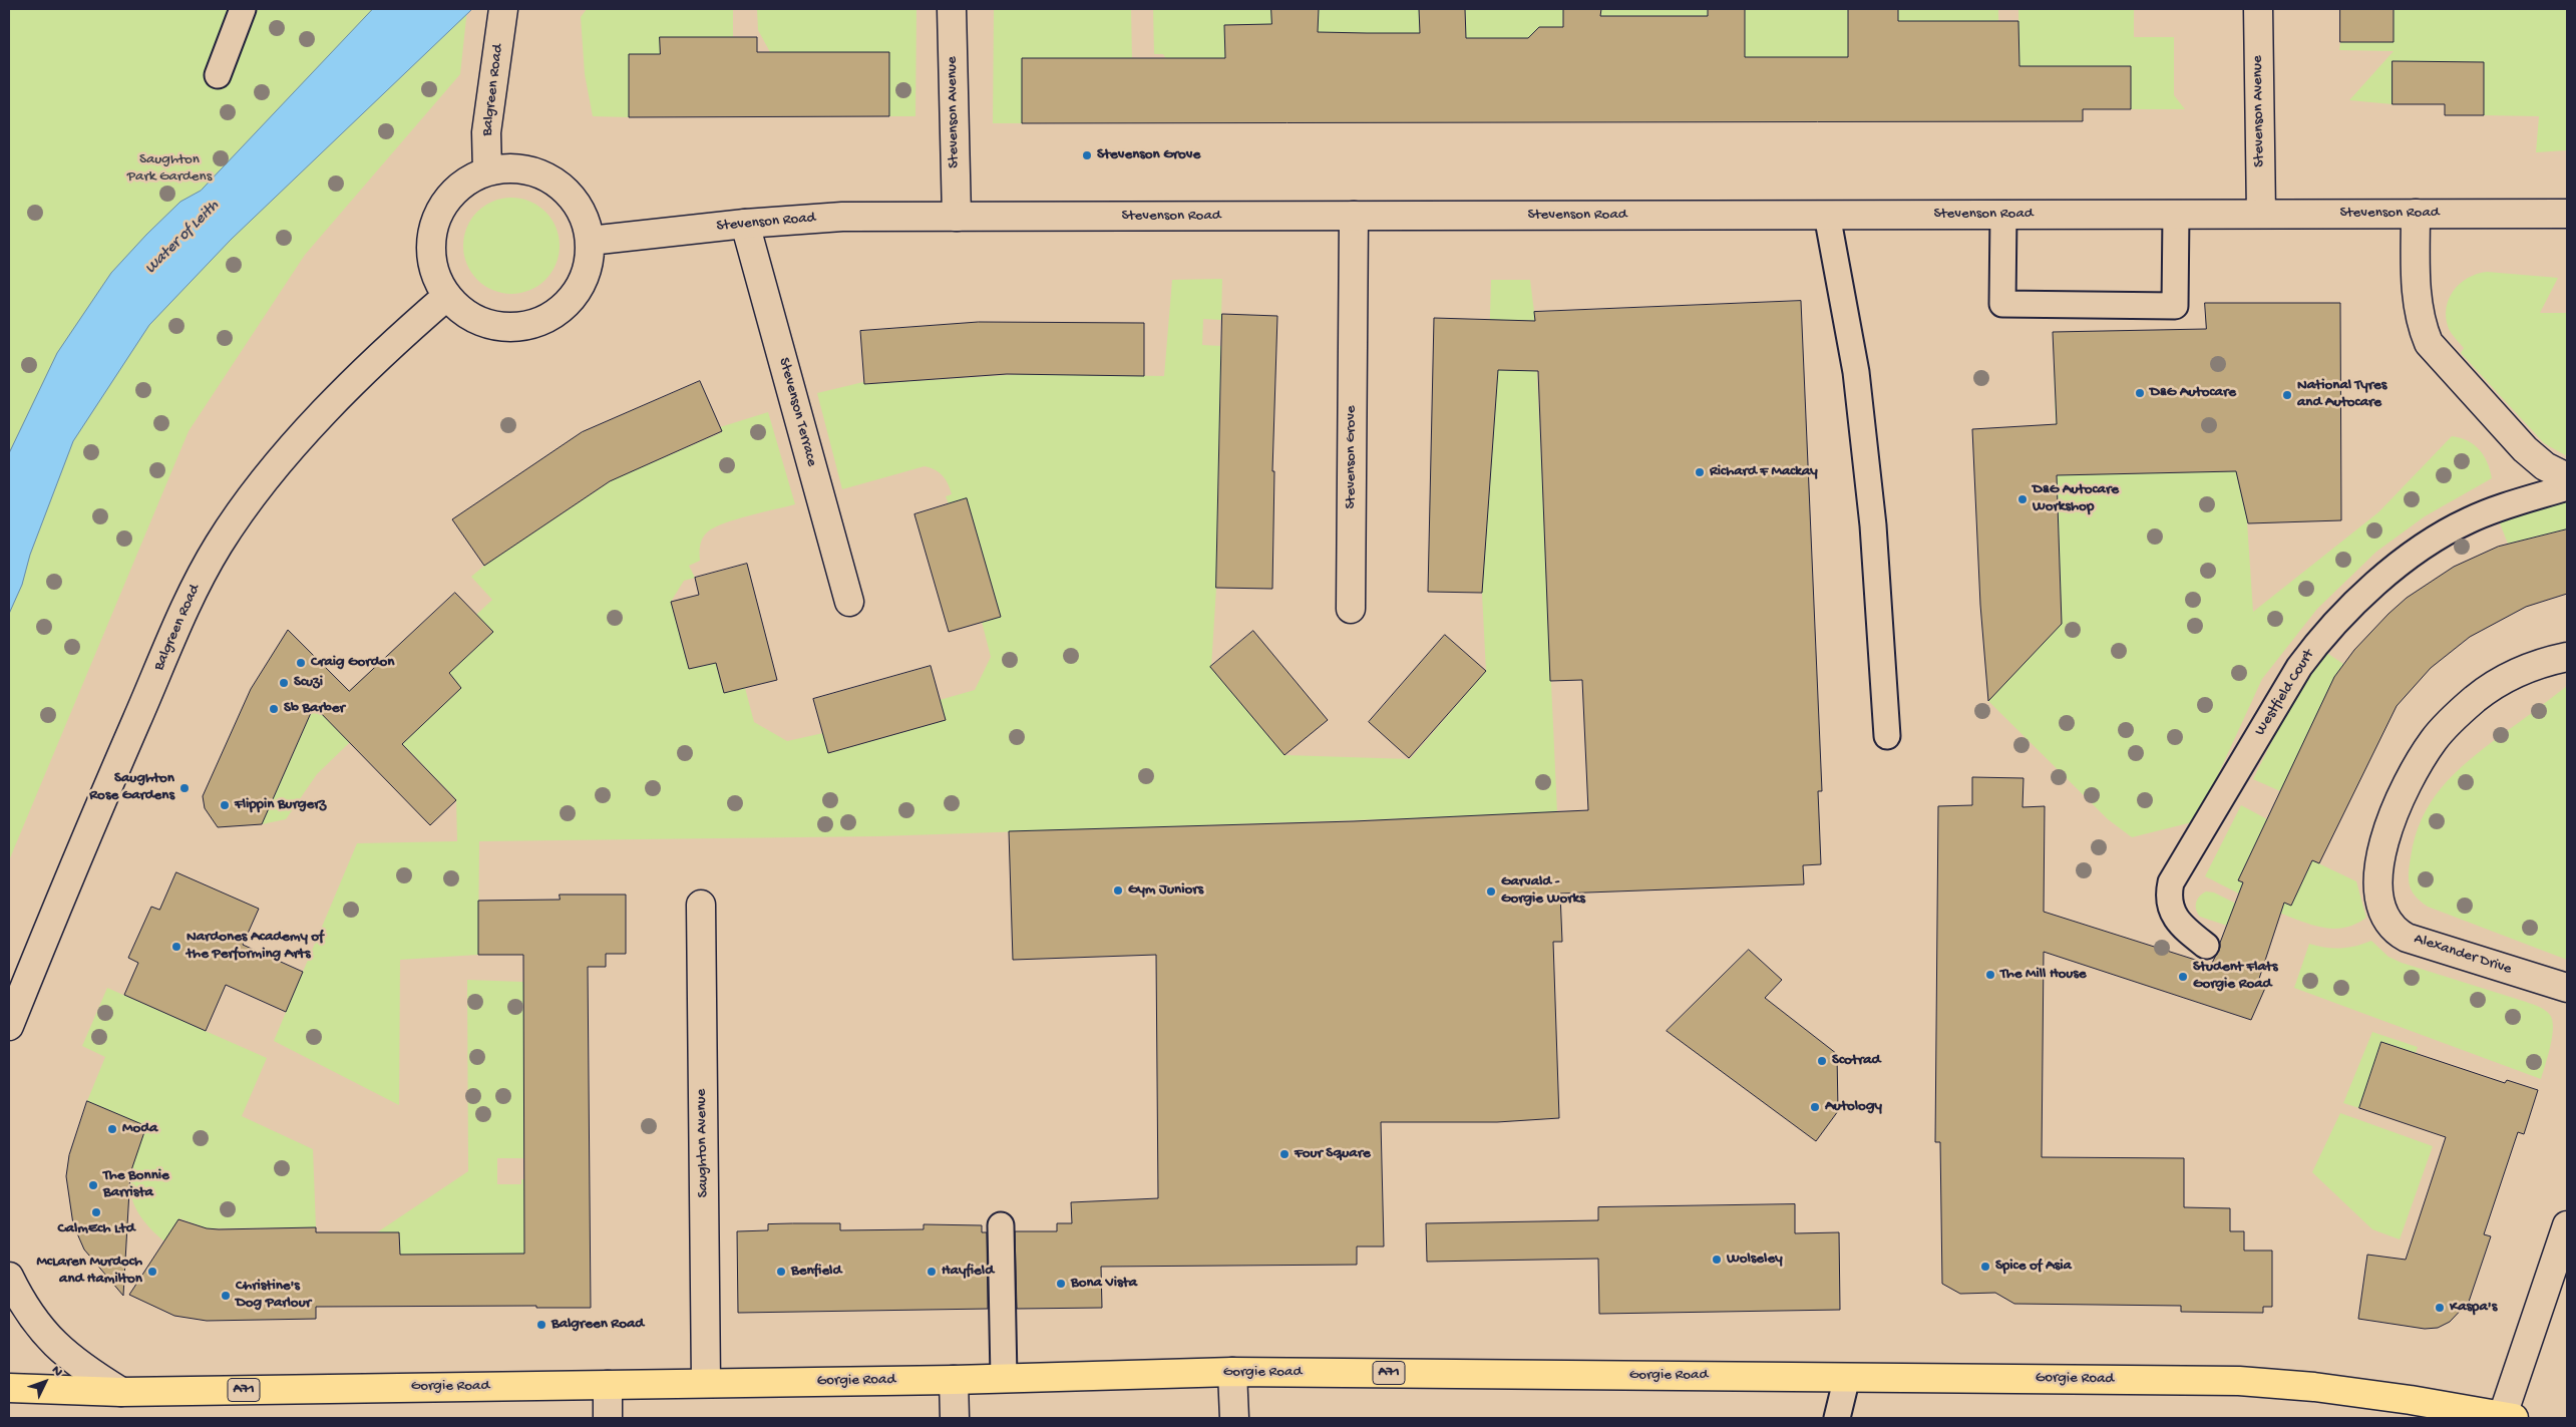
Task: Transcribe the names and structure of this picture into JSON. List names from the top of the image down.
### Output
{
  "streets": {
    "main road": ["Gorgie Road", "A71"],
    "street": [
      "Balgreen Road",
      "Stevenson Avenue",
      "Stevenson Road",
      "Stevenson Terrace",
      "Stevenson Grove",
      "Alexander Drive",
      "Saughton Avenue"
    ],
    "lane": ["Westfield Court"]
  },
  "crossings": [
    ["Balgreen Road", "Stevenson Road"],
    ["Stevenson Avenue", "Stevenson Road"],
    ["Stevenson Road", "Stevenson Terrace"],
    ["Stevenson Road", "Stevenson Grove"],
    ["Saughton Avenue", "Gorgie Road"]
  ],
  "water": ["Water of Leith"],
  "parks": ["Saughton Park Gardens"],
  "places": [
    "Stevenson Grove",
    "D&G Autocare",
    "National Tyres and Autocare",
    "Richard F Mackay",
    "D&G Autocare Workshop",
    "Craig Gordon",
    "Scuzi",
    "Sb Barber",
    "Saughton Rose Gardens",
    "Flippin Burgerz",
    "Gym Juniors",
    "Garvald - Gorgie Works",
    "Nardones Academy of the Performing Arts",
    "The Mill House",
    "Student Flats Gorgie Road",
    "Scotrad",
    "Autology",
    "Moda",
    "Four Square",
    "The Bonnie Barrista",
    "CalmEch Ltd",
    "Wolseley",
    "Spice of Asia",
    "McLaren Murdoch and Hamilton",
    "Benfield",
    "Hayfield",
    "Bona Vista",
    "Christine's Dog Parlour",
    "Kaspa's",
    "Balgreen Road"
  ],
  "north": "top right"
}
